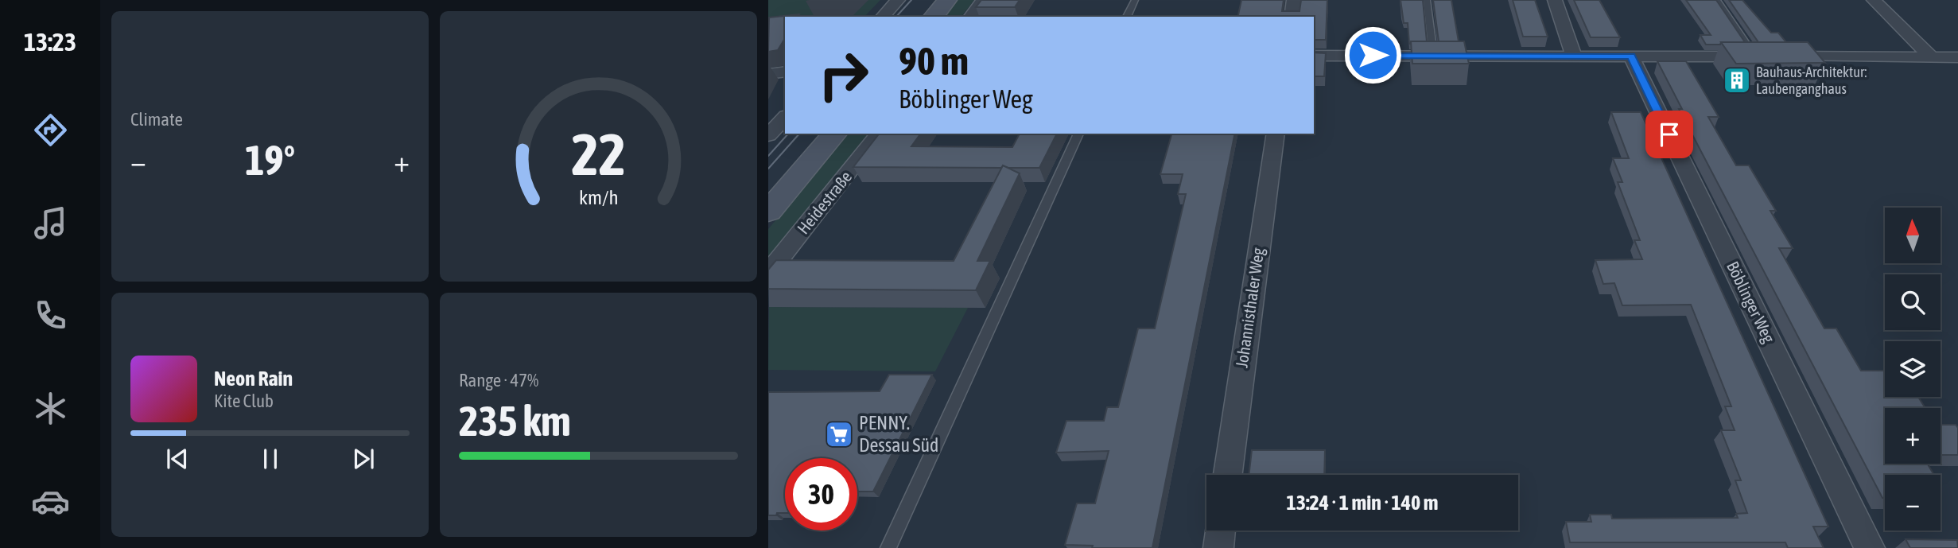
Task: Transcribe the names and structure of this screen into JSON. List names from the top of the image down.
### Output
{
  "streets": {
    "street": ["Heidestraße", "Böblinger Weg", "Johannisthaler Weg"]
  },
  "places": {
    "building": ["Bauhaus-Architektur: Laubenganghaus"],
    "supermarket": ["PENNY. Dessau Süd"]
  },
  "north": "top",
  "page": {
    "tabs": "13:23",
    "tile": [
      "Climate",
      ["Range · 47%", "235 km"]
    ],
    "turn": ["90 m", "Böblinger Weg"],
    "heat": ["−", "19°", "+"],
    "map_buttons": ["+", "−"],
    "song": ["Neon Rain", "Kite Club"],
    "limit": "30",
    "trip": "13:24 · 1 min · 140 m",
    "gauge": ["22", "km/h"]
  }
}
